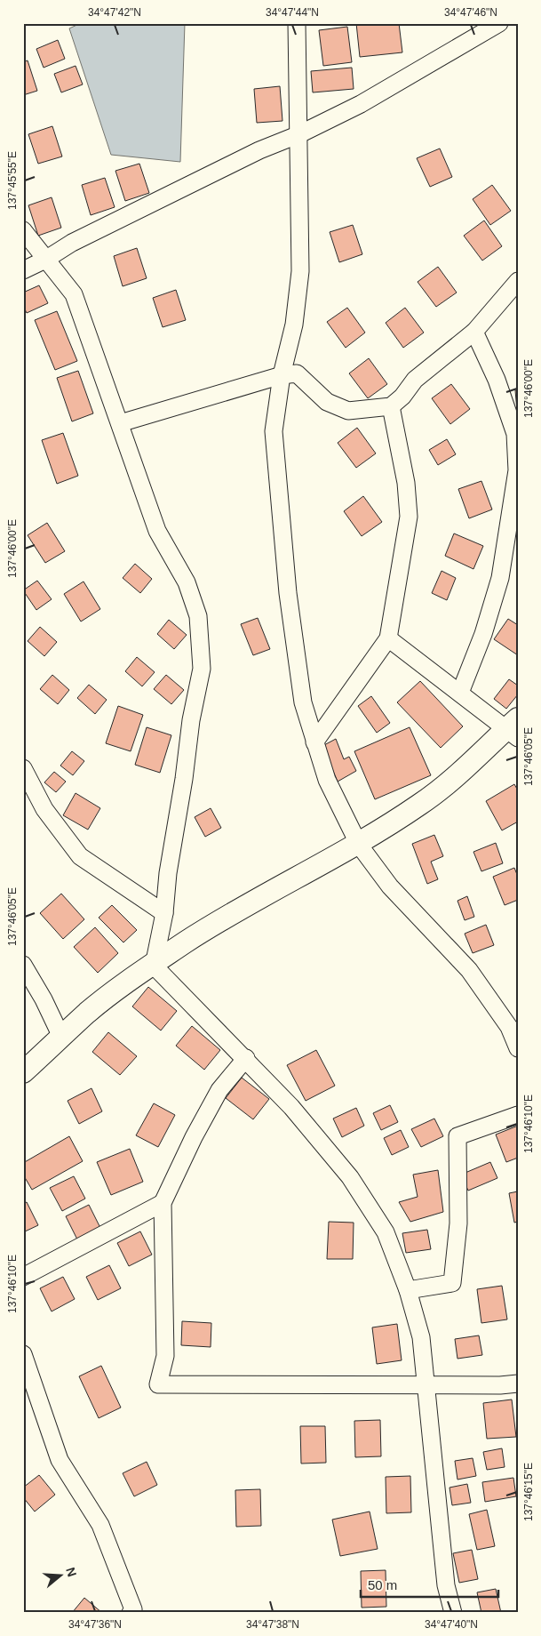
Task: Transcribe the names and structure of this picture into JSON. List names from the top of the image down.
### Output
{
  "scale_bar": "50 m",
  "north": "right",
  "coordinates": [
    "34°47'42\"N",
    "34°47'44\"N",
    "34°47'46\"N",
    "137°45'55\"E",
    "137°46'00\"E",
    "137°46'05\"E",
    "137°46'10\"E",
    "137°46'15\"E",
    "34°47'36\"N",
    "34°47'38\"N",
    "34°47'40\"N"
  ]
}
